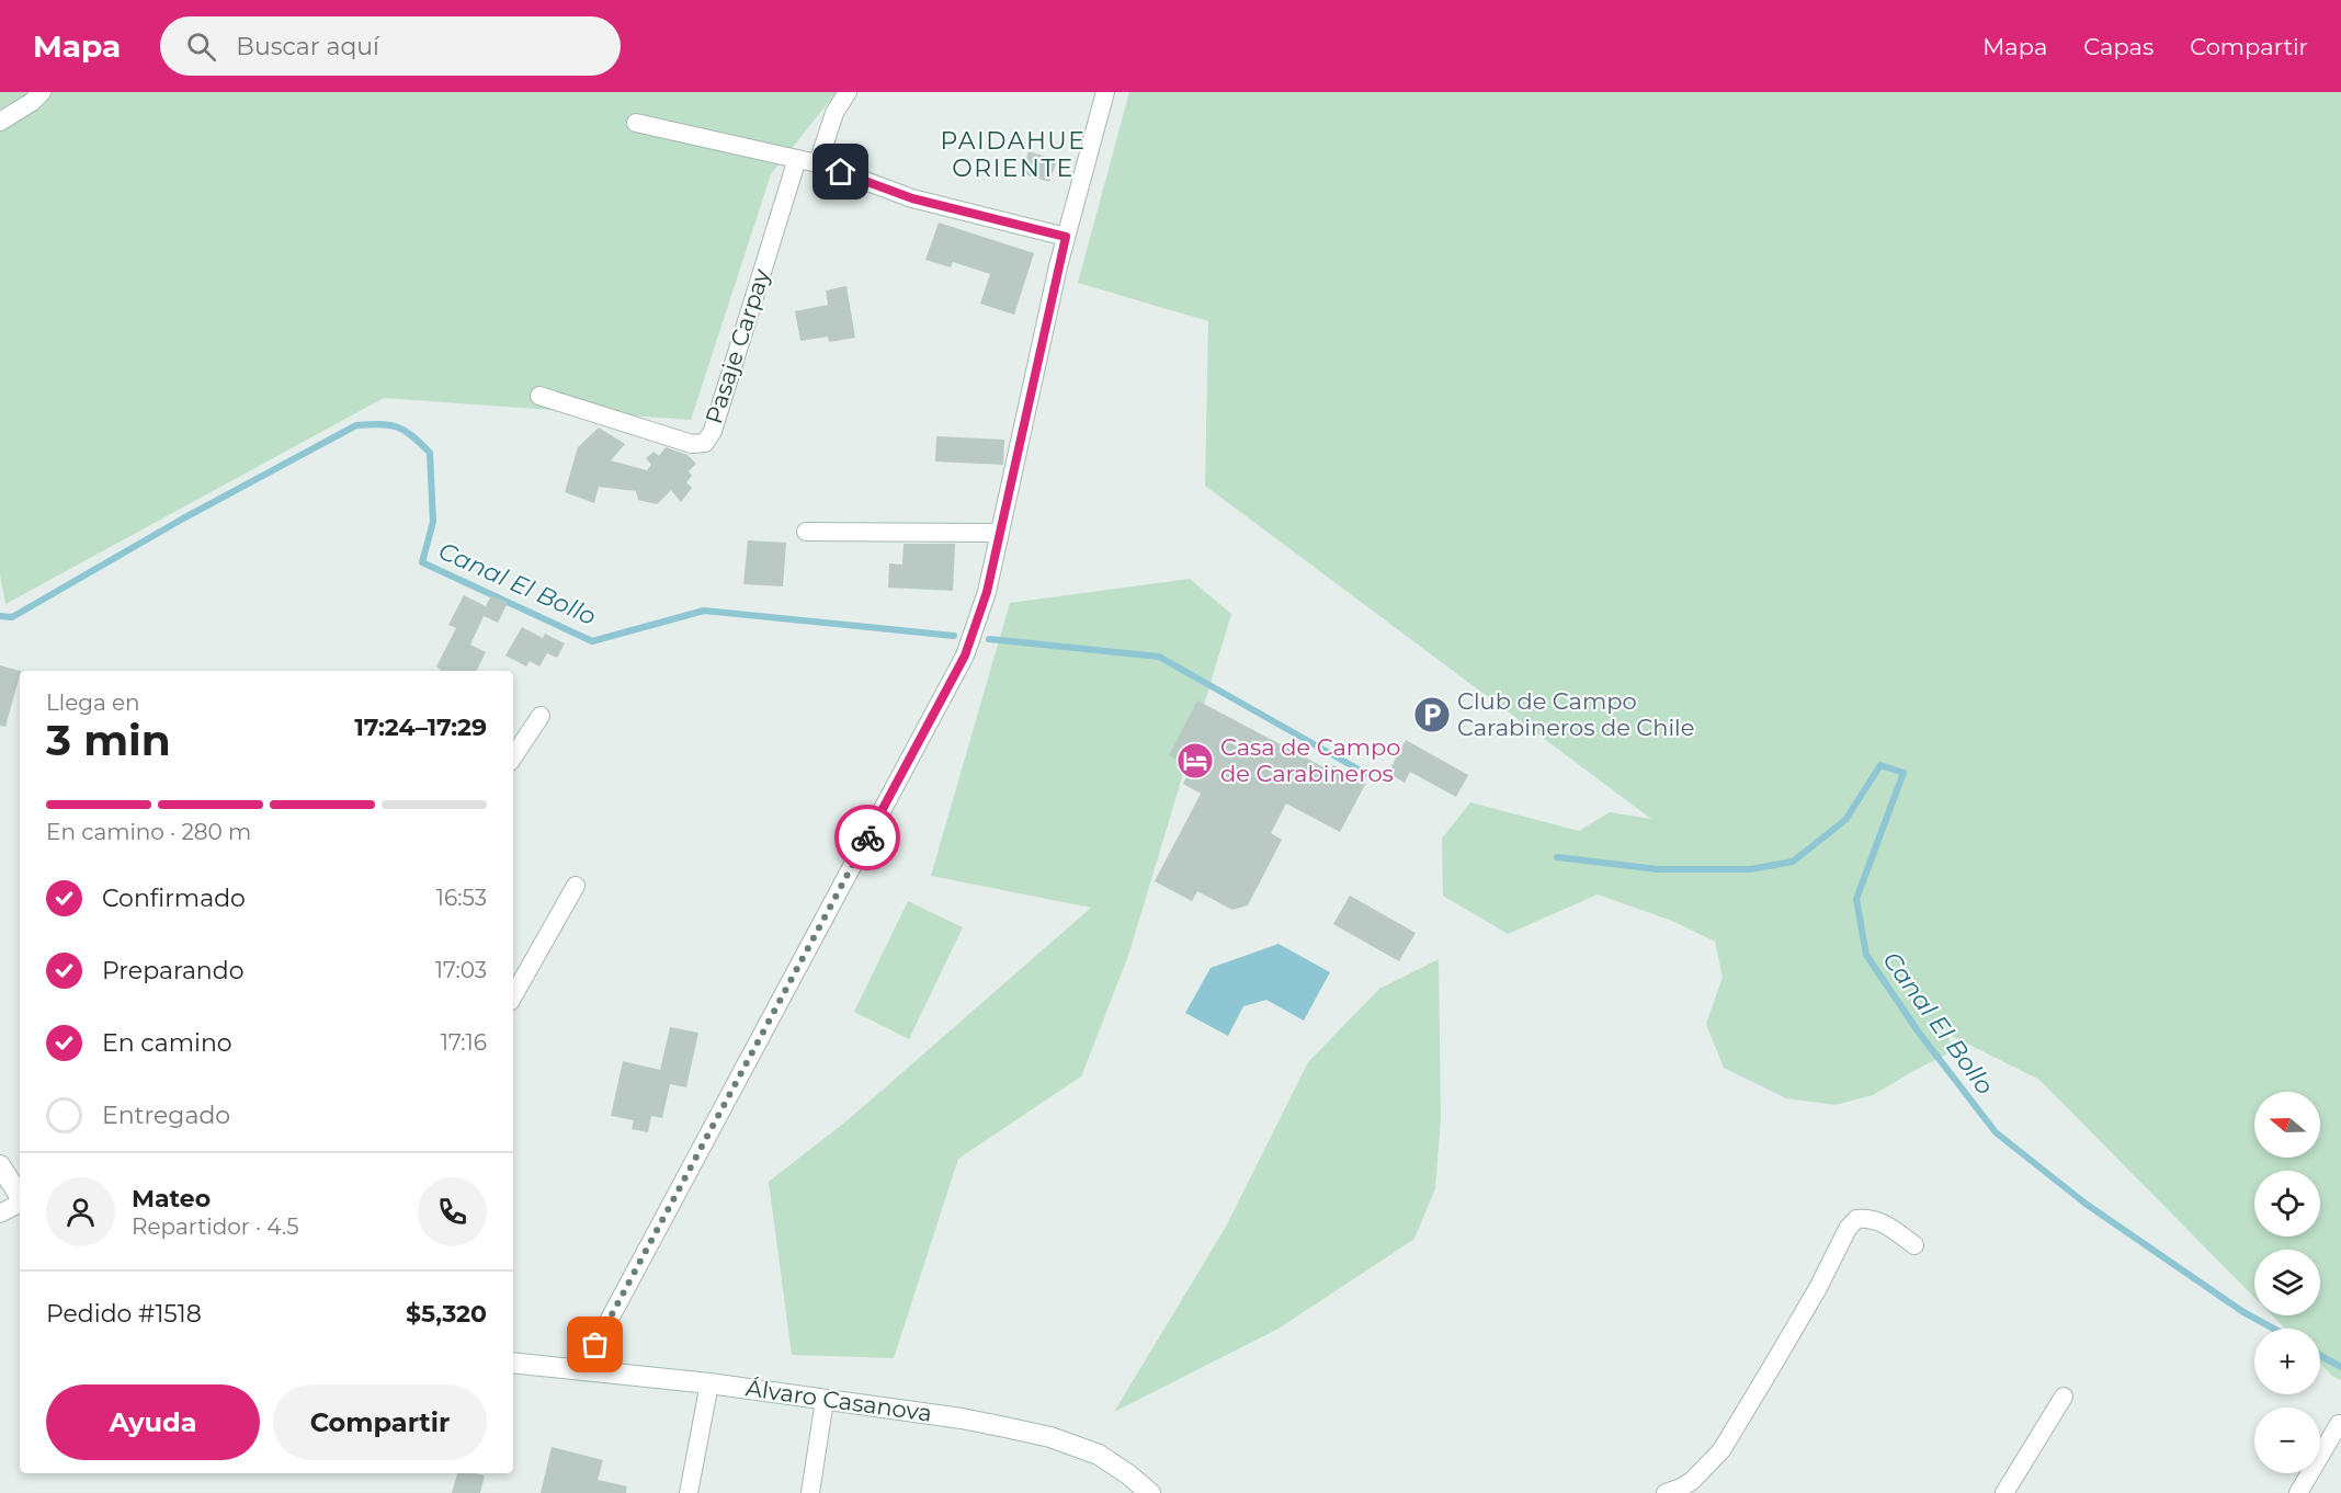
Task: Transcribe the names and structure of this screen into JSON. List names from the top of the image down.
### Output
{
  "streets": {
    "street": ["Pasaje Carpay", "Álvaro Casanova"]
  },
  "districts": ["PAIDAHUE ORIENTE"],
  "water": ["Canal El Bollo"],
  "places": {
    "parking": ["Club de Campo Carabineros de Chile"],
    "hotel": ["Casa de Campo de Carabineros"]
  },
  "north": "left",
  "page": {
    "header": "Mapa",
    "search": "Buscar aquí",
    "nav": ["Mapa", "Capas", "Compartir"],
    "heading": ["3 min", "Llega en", "17:24–17:29"],
    "panel": [
      "Mateo",
      "Repartidor · 4.5",
      "Pedido #1518",
      "$5,320"
    ],
    "bar": "En camino · 280 m",
    "list": [
      ["Confirmado", "16:53"],
      ["Preparando", "17:03"],
      ["En camino", "17:16"],
      "Entregado"
    ],
    "map_buttons": ["+", "−"],
    "buttons": ["Ayuda", "Compartir"]
  }
}
